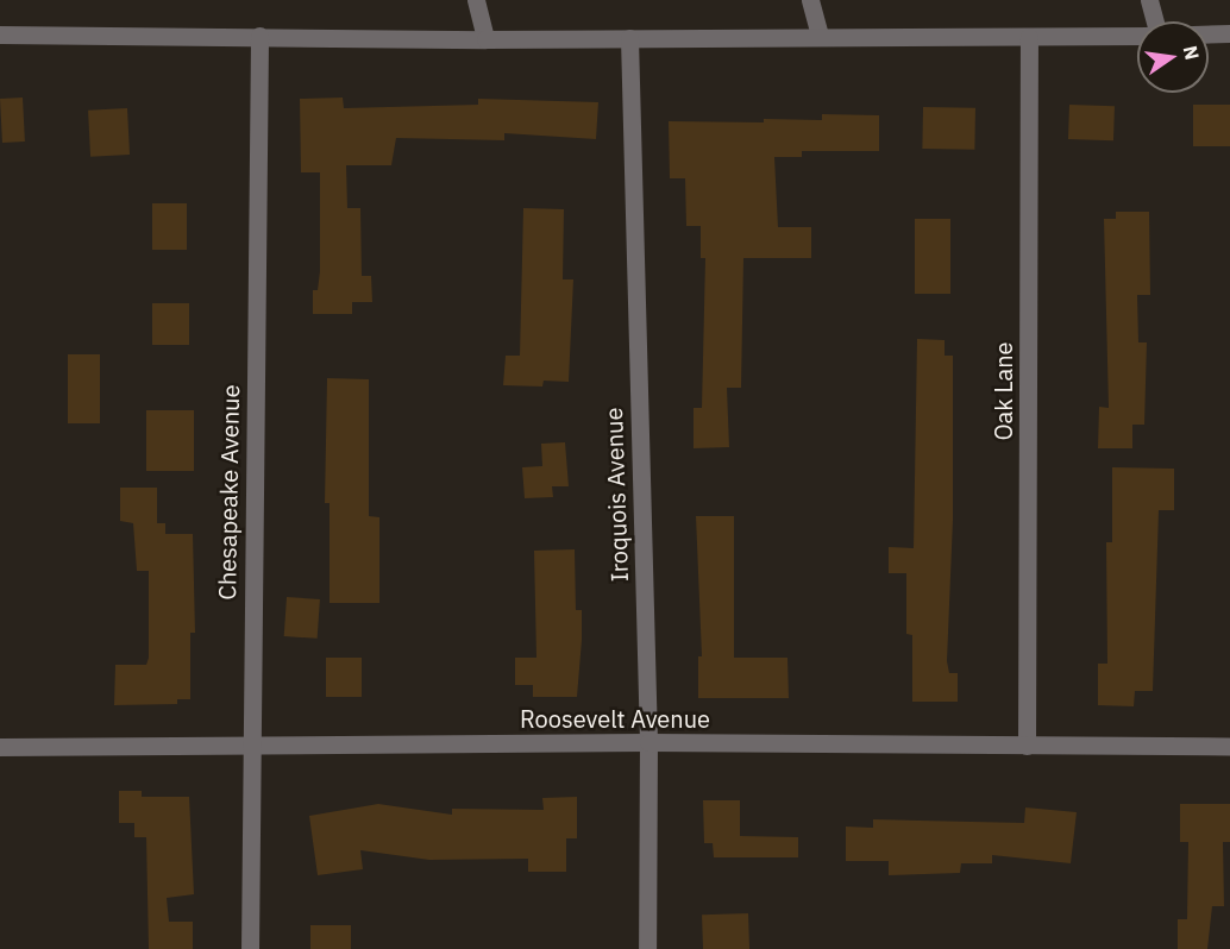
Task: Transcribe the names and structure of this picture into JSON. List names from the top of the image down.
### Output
{
  "streets": {
    "street": [
      "Oak Lane",
      "Chesapeake Avenue",
      "Iroquois Avenue",
      "Roosevelt Avenue"
    ]
  },
  "crossings": [
    ["Oak Lane", "Roosevelt Avenue"],
    ["Chesapeake Avenue", "Roosevelt Avenue"],
    ["Iroquois Avenue", "Roosevelt Avenue"]
  ],
  "north": "right"
}
